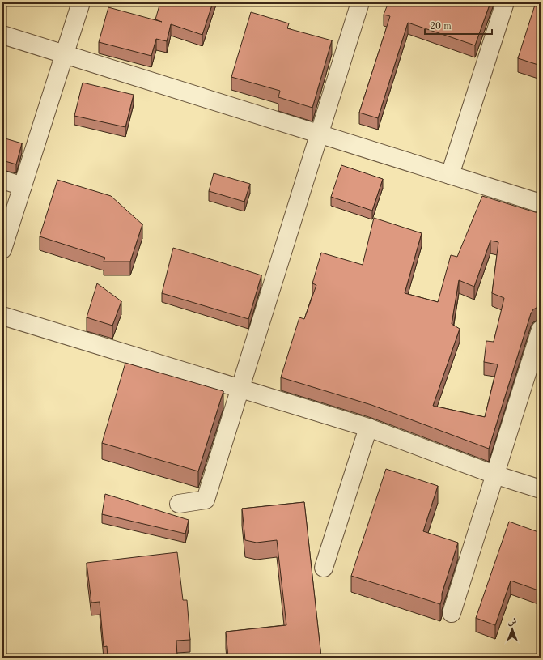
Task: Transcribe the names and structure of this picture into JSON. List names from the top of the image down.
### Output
{
  "scale_bar": "20 m",
  "north": "top"
}
